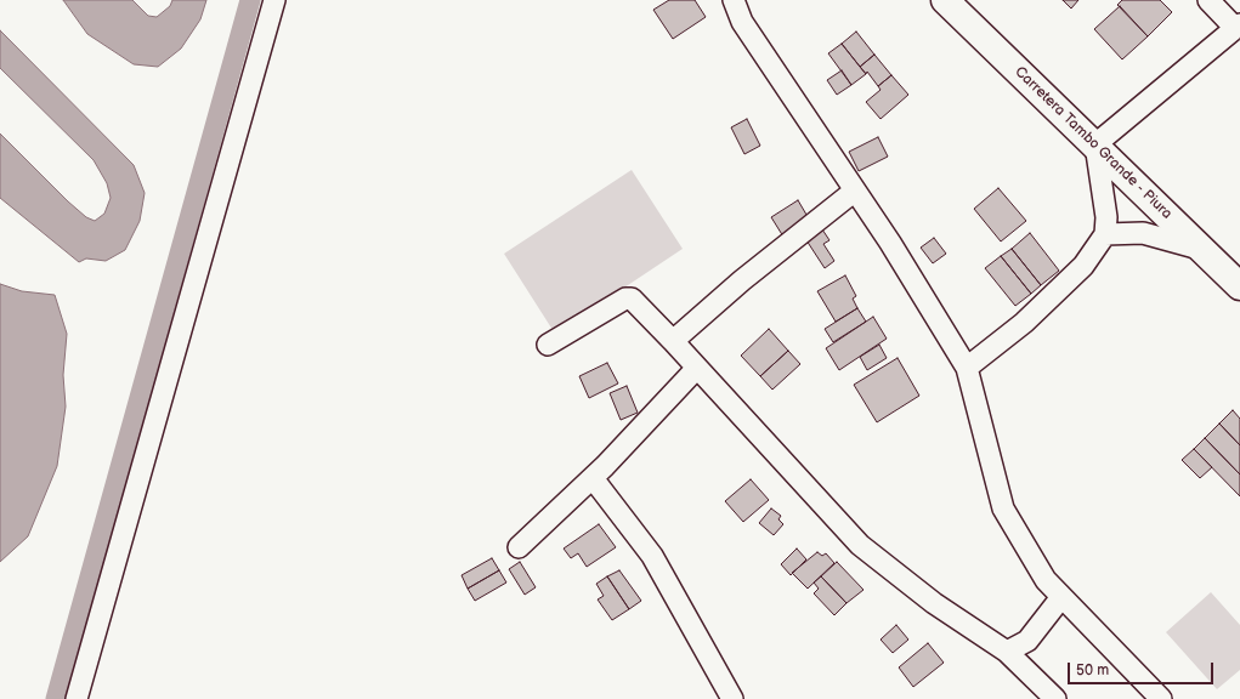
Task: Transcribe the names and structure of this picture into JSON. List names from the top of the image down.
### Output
{
  "streets": {
    "main road": ["Carretera Tambo Grande - Piura"]
  },
  "scale_bar": "50 m"
}
